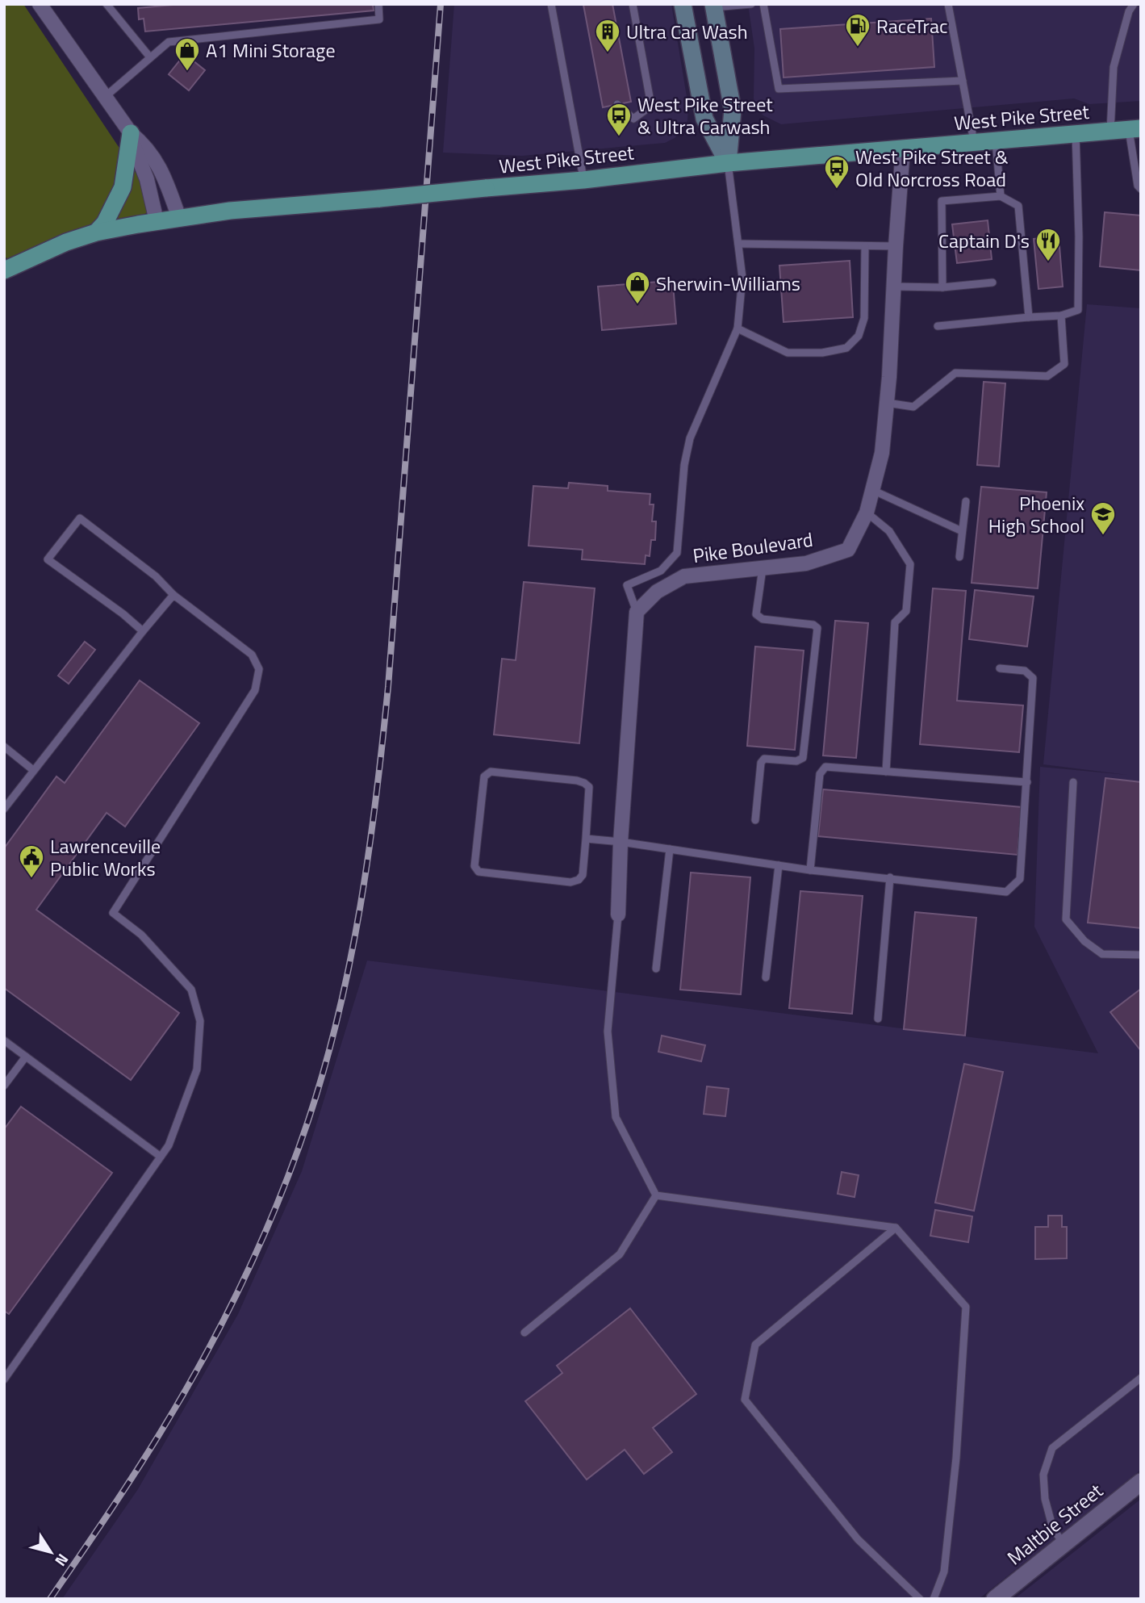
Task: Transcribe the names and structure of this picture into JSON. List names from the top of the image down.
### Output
{
  "streets": {
    "main road": ["West Pike Street"],
    "street": ["Pike Boulevard", "Maltbie Street"]
  },
  "crossings": [
    ["West Pike Street", "Pike Boulevard"]
  ],
  "places": {
    "fuel station": ["RaceTrac"],
    "building": ["Ultra Car Wash"],
    "shop": ["A1 Mini Storage", "Sherwin-Williams"],
    "bus stop": ["West Pike Street & Ultra Carwash", "West Pike Street & Old Norcross Road"],
    "restaurant": ["Captain D's"],
    "school or university": ["Phoenix High School"],
    "public building": ["Lawrenceville Public Works"]
  },
  "north": "bottom right"
}
